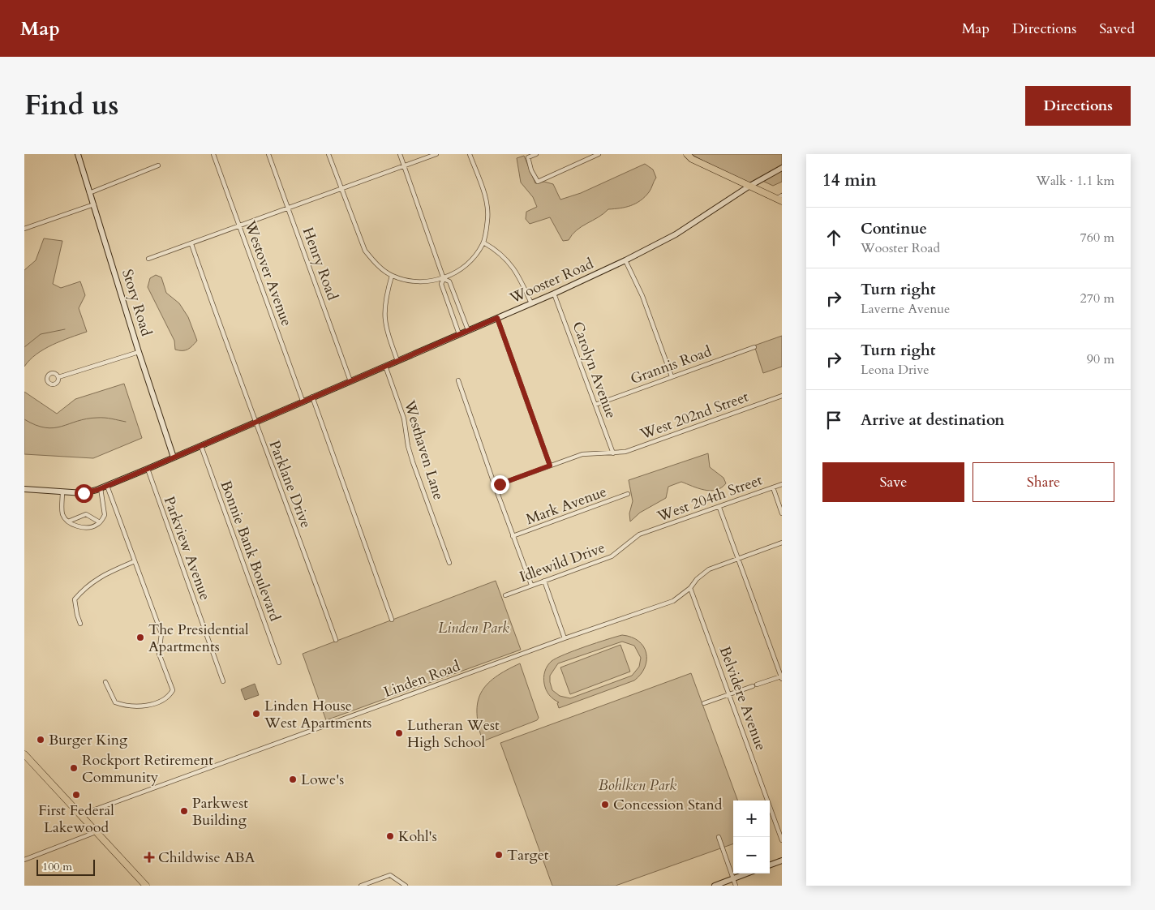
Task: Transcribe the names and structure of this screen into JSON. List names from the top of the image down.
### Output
{
  "streets": {
    "main road": ["Wooster Road", "Story Road"],
    "street": [
      "Henry Road",
      "Westover Avenue",
      "Grannis Road",
      "Carolyn Avenue",
      "West 202nd Street",
      "Westhaven Lane",
      "Parklane Drive",
      "West 204th Street",
      "Mark Avenue",
      "Parkview Avenue",
      "Bonnie Bank Boulevard",
      "Idlewild Drive",
      "Linden Road",
      "Belvidere Avenue"
    ]
  },
  "crossings": [
    ["Henry Road", "Wooster Road"],
    ["Westover Avenue", "Wooster Road"],
    ["Wooster Road", "Story Road"],
    ["Wooster Road", "Carolyn Avenue"],
    ["Wooster Road", "Westhaven Lane"],
    ["Wooster Road", "Parklane Drive"],
    ["Wooster Road", "Parkview Avenue"],
    ["Wooster Road", "Bonnie Bank Boulevard"],
    ["Grannis Road", "Carolyn Avenue"],
    ["Carolyn Avenue", "West 202nd Street"],
    ["West 204th Street", "Idlewild Drive"],
    ["Linden Road", "Belvidere Avenue"]
  ],
  "parks": ["Linden Park", "Bohlken Park"],
  "places": {
    "other": [
      "The Presidential Apartments",
      "Linden House West Apartments",
      "Lutheran West High School",
      "Burger King",
      "Rockport Retirement Community",
      "Lowe's",
      "First Federal Lakewood",
      "Concession Stand",
      "Parkwest Building",
      "Kohl's",
      "Target"
    ],
    "health": ["Childwise ABA"]
  },
  "scale_bar": "100 m",
  "page": {
    "header": "Map",
    "nav": ["Map", "Directions", "Saved"],
    "title": "Find us",
    "buttons": [
      "Directions",
      ["Save", "Share"]
    ],
    "heading": ["14 min", "Walk · 1.1 km"],
    "list": [
      ["Continue", "Wooster Road", "760 m"],
      ["Turn right", "Laverne Avenue", "270 m"],
      ["Turn right", "Leona Drive", "90 m"],
      "Arrive at destination"
    ],
    "map_buttons": ["+", "−"],
    "scale": "100 m"
  }
}
